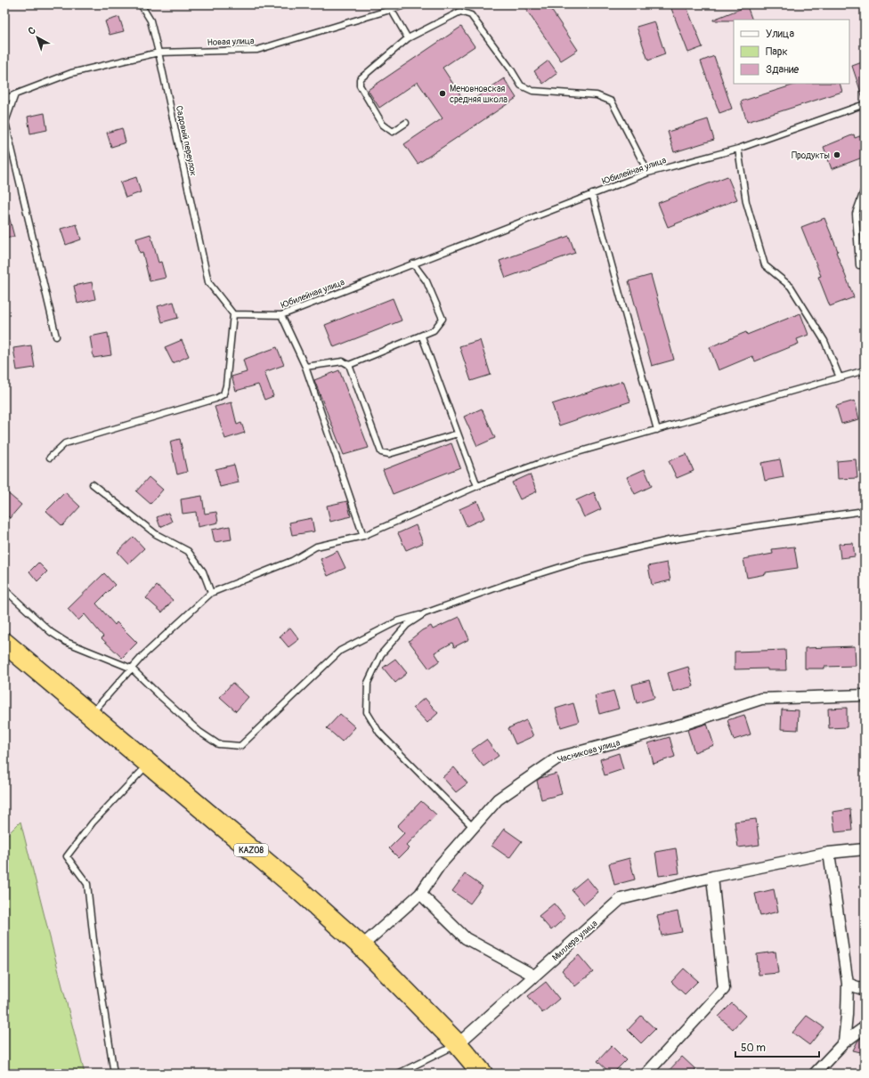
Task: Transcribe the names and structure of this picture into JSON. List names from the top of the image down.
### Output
{
  "streets": {
    "highway": ["KAZ08"],
    "street": ["Часникова улица", "Миллера улица"],
    "lane": ["Новая улица", "Садовый переулок", "Юбилейная улица"]
  },
  "crossings": [
    ["Новая улица", "Садовый переулок"],
    ["Садовый переулок", "Юбилейная улица"],
    ["Часникова улица", "KAZ08"],
    ["KAZ08", "Миллера улица"]
  ],
  "places": ["Меновновская средняя школа", "Продукты"],
  "legend": ["Улица", "Парк", "Здание"],
  "scale_bar": "50 m",
  "north": "top left"
}
